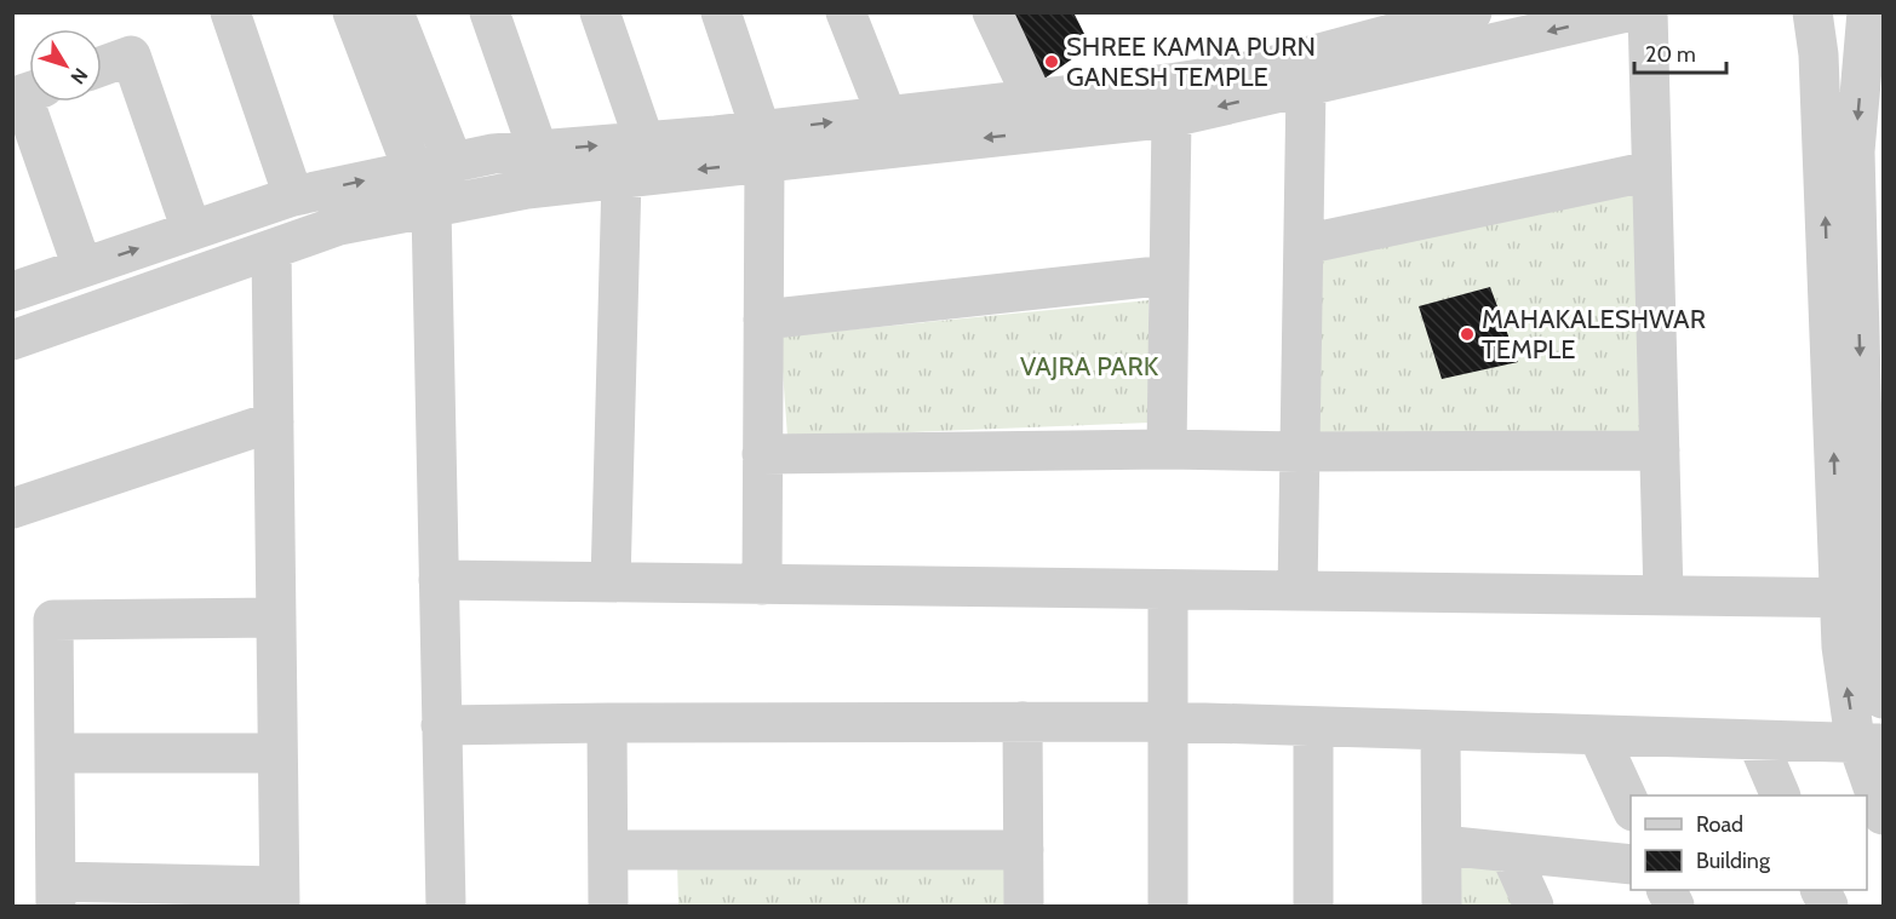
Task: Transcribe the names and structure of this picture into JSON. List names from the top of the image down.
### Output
{
  "parks": ["VAJRA PARK"],
  "places": ["SHREE KAMNA PURN GANESH TEMPLE", "MAHAKALESHWAR TEMPLE"],
  "legend": ["Road", "Building"],
  "scale_bar": "20 m",
  "north": "bottom right"
}
